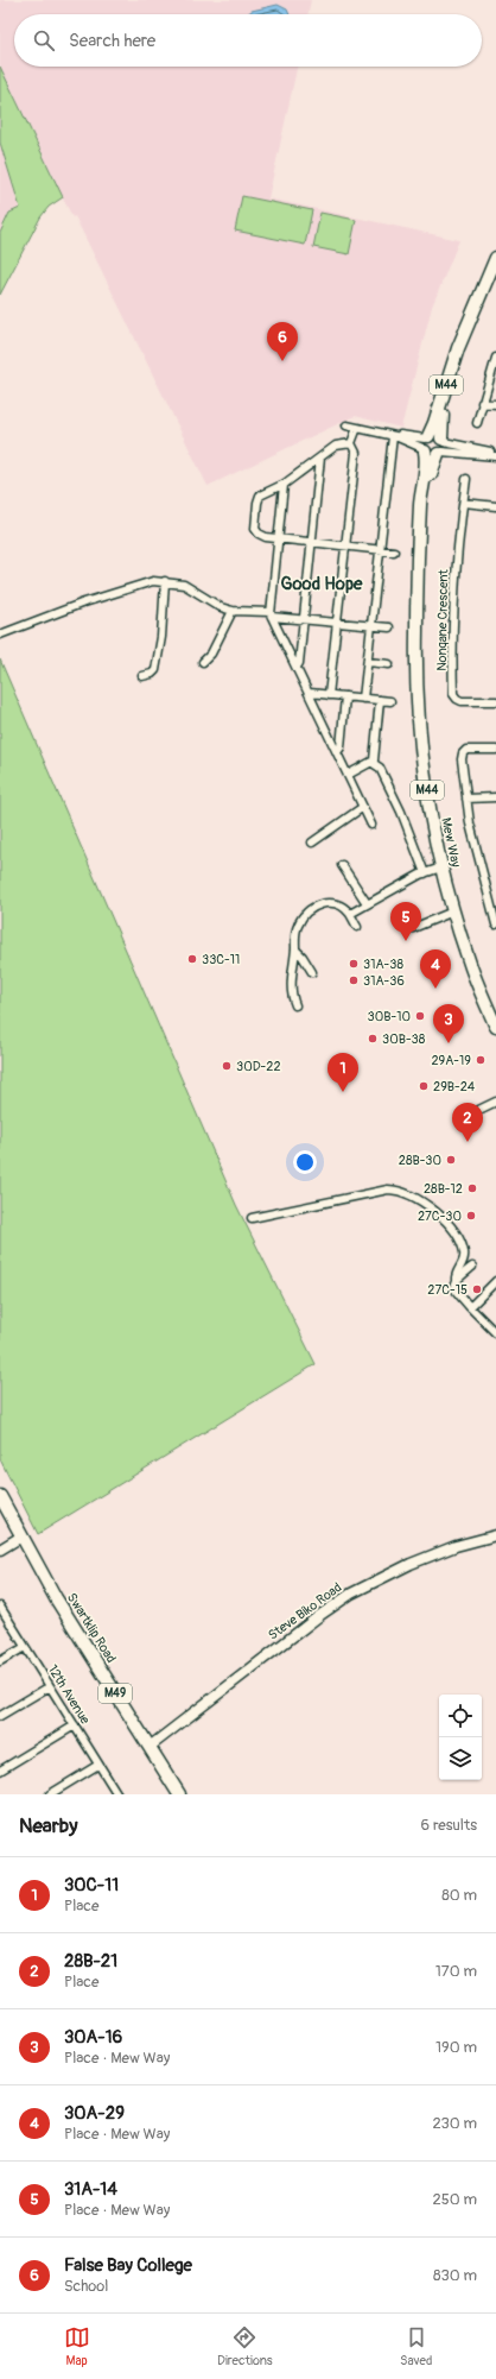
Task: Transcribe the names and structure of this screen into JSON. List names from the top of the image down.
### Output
{
  "streets": {
    "main road": [
      "M44",
      "Mew Way",
      "Swartklip Road",
      "M49"
    ],
    "street": ["Nonqane Crescent", "Steve Biko Road", "12th Avenue"]
  },
  "crossings": [
    ["Steve Biko Road", "Swartklip Road"]
  ],
  "districts": ["Good Hope"],
  "places": [
    "33C-11",
    "31A-38",
    "31A-36",
    "30B-10",
    "30B-38",
    "29A-19",
    "30D-22",
    "29B-24",
    "28B-30",
    "28B-12",
    "27C-30",
    "27C-15"
  ],
  "page": {
    "search": "Search here",
    "pins": [
      "6",
      "5",
      "4",
      "3",
      "1",
      "2"
    ],
    "heading": ["Nearby", "6 results"],
    "list": [
      {
        "mark": "1",
        "name": "30C-11",
        "note": "Place",
        "value": "80 m"
      },
      {
        "mark": "2",
        "name": "28B-21",
        "note": "Place",
        "value": "170 m"
      },
      {
        "mark": "3",
        "name": "30A-16",
        "note": "Place · Mew Way",
        "value": "190 m"
      },
      {
        "mark": "4",
        "name": "30A-29",
        "note": "Place · Mew Way",
        "value": "230 m"
      },
      {
        "mark": "5",
        "name": "31A-14",
        "note": "Place · Mew Way",
        "value": "250 m"
      },
      {
        "mark": "6",
        "name": "False Bay College",
        "note": "School",
        "value": "830 m"
      }
    ],
    "nav": ["Map", "Directions", "Saved"]
  }
}
